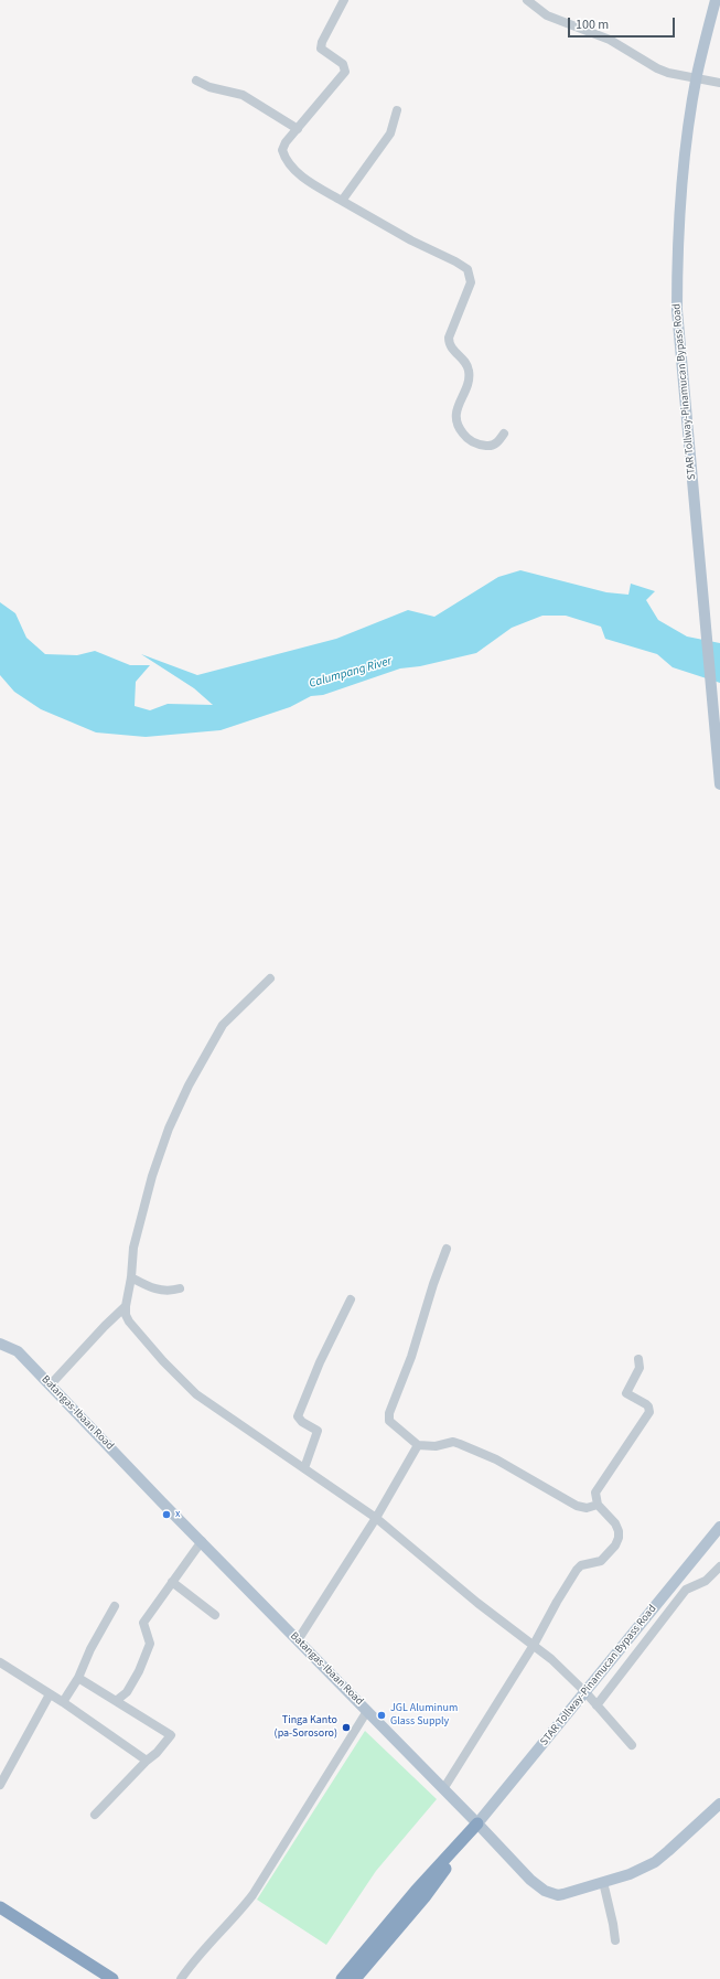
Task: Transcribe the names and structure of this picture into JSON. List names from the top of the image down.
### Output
{
  "streets": {
    "main road": ["STAR Tollway-Pinamucan Bypass Road", "Batangas-Ibaan Road"]
  },
  "crossings": [
    ["STAR Tollway-Pinamucan Bypass Road", "Batangas-Ibaan Road"]
  ],
  "water": ["Calumpang River"],
  "places": ["x", "JGL Aluminum Glass Supply", "Tinga Kanto (pa-Sorosoro)"],
  "scale_bar": "100 m"
}
